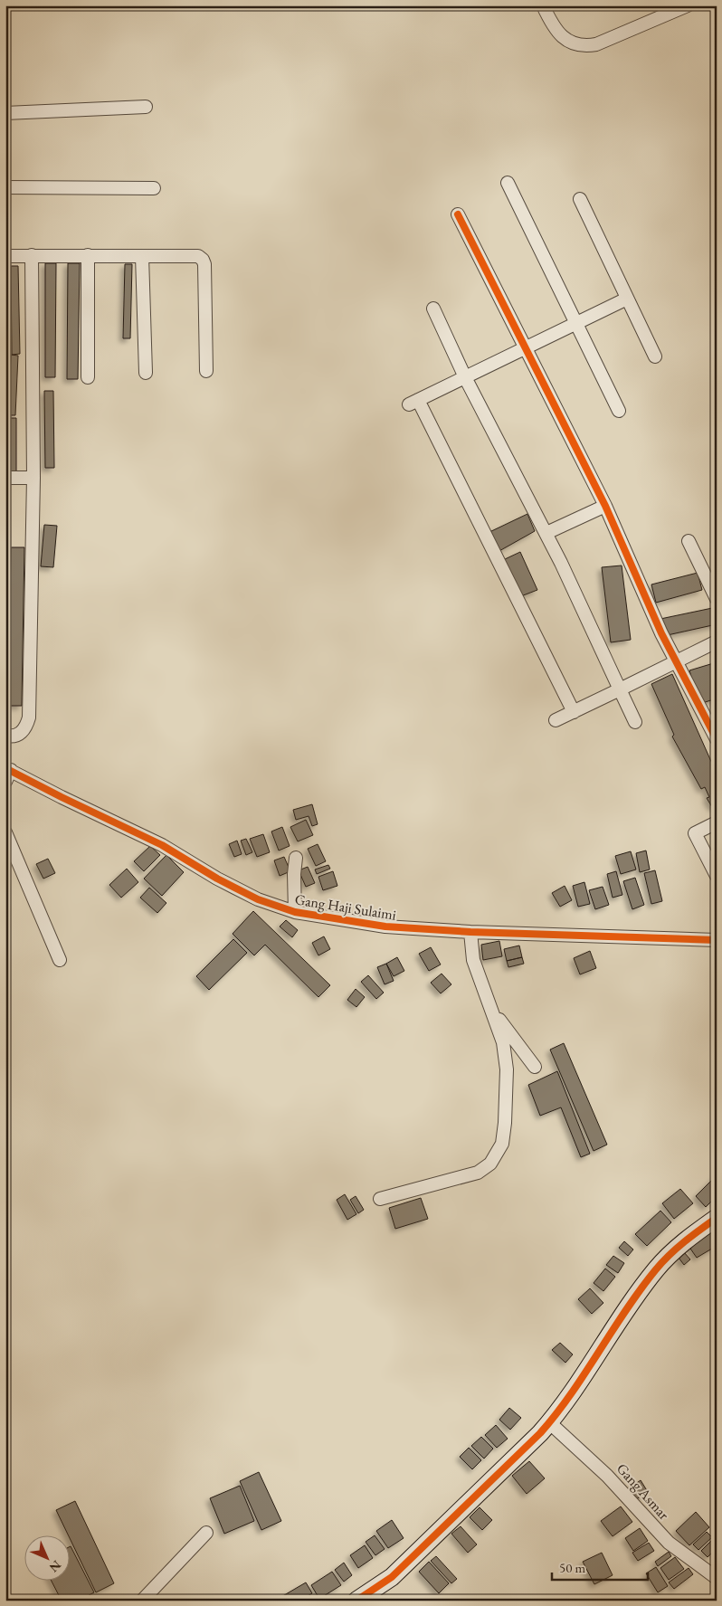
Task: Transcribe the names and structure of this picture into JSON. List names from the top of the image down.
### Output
{
  "streets": {
    "street": ["Gang Haji Sulaimi", "Gang Asmar"]
  },
  "scale_bar": "50 m",
  "north": "bottom right"
}
